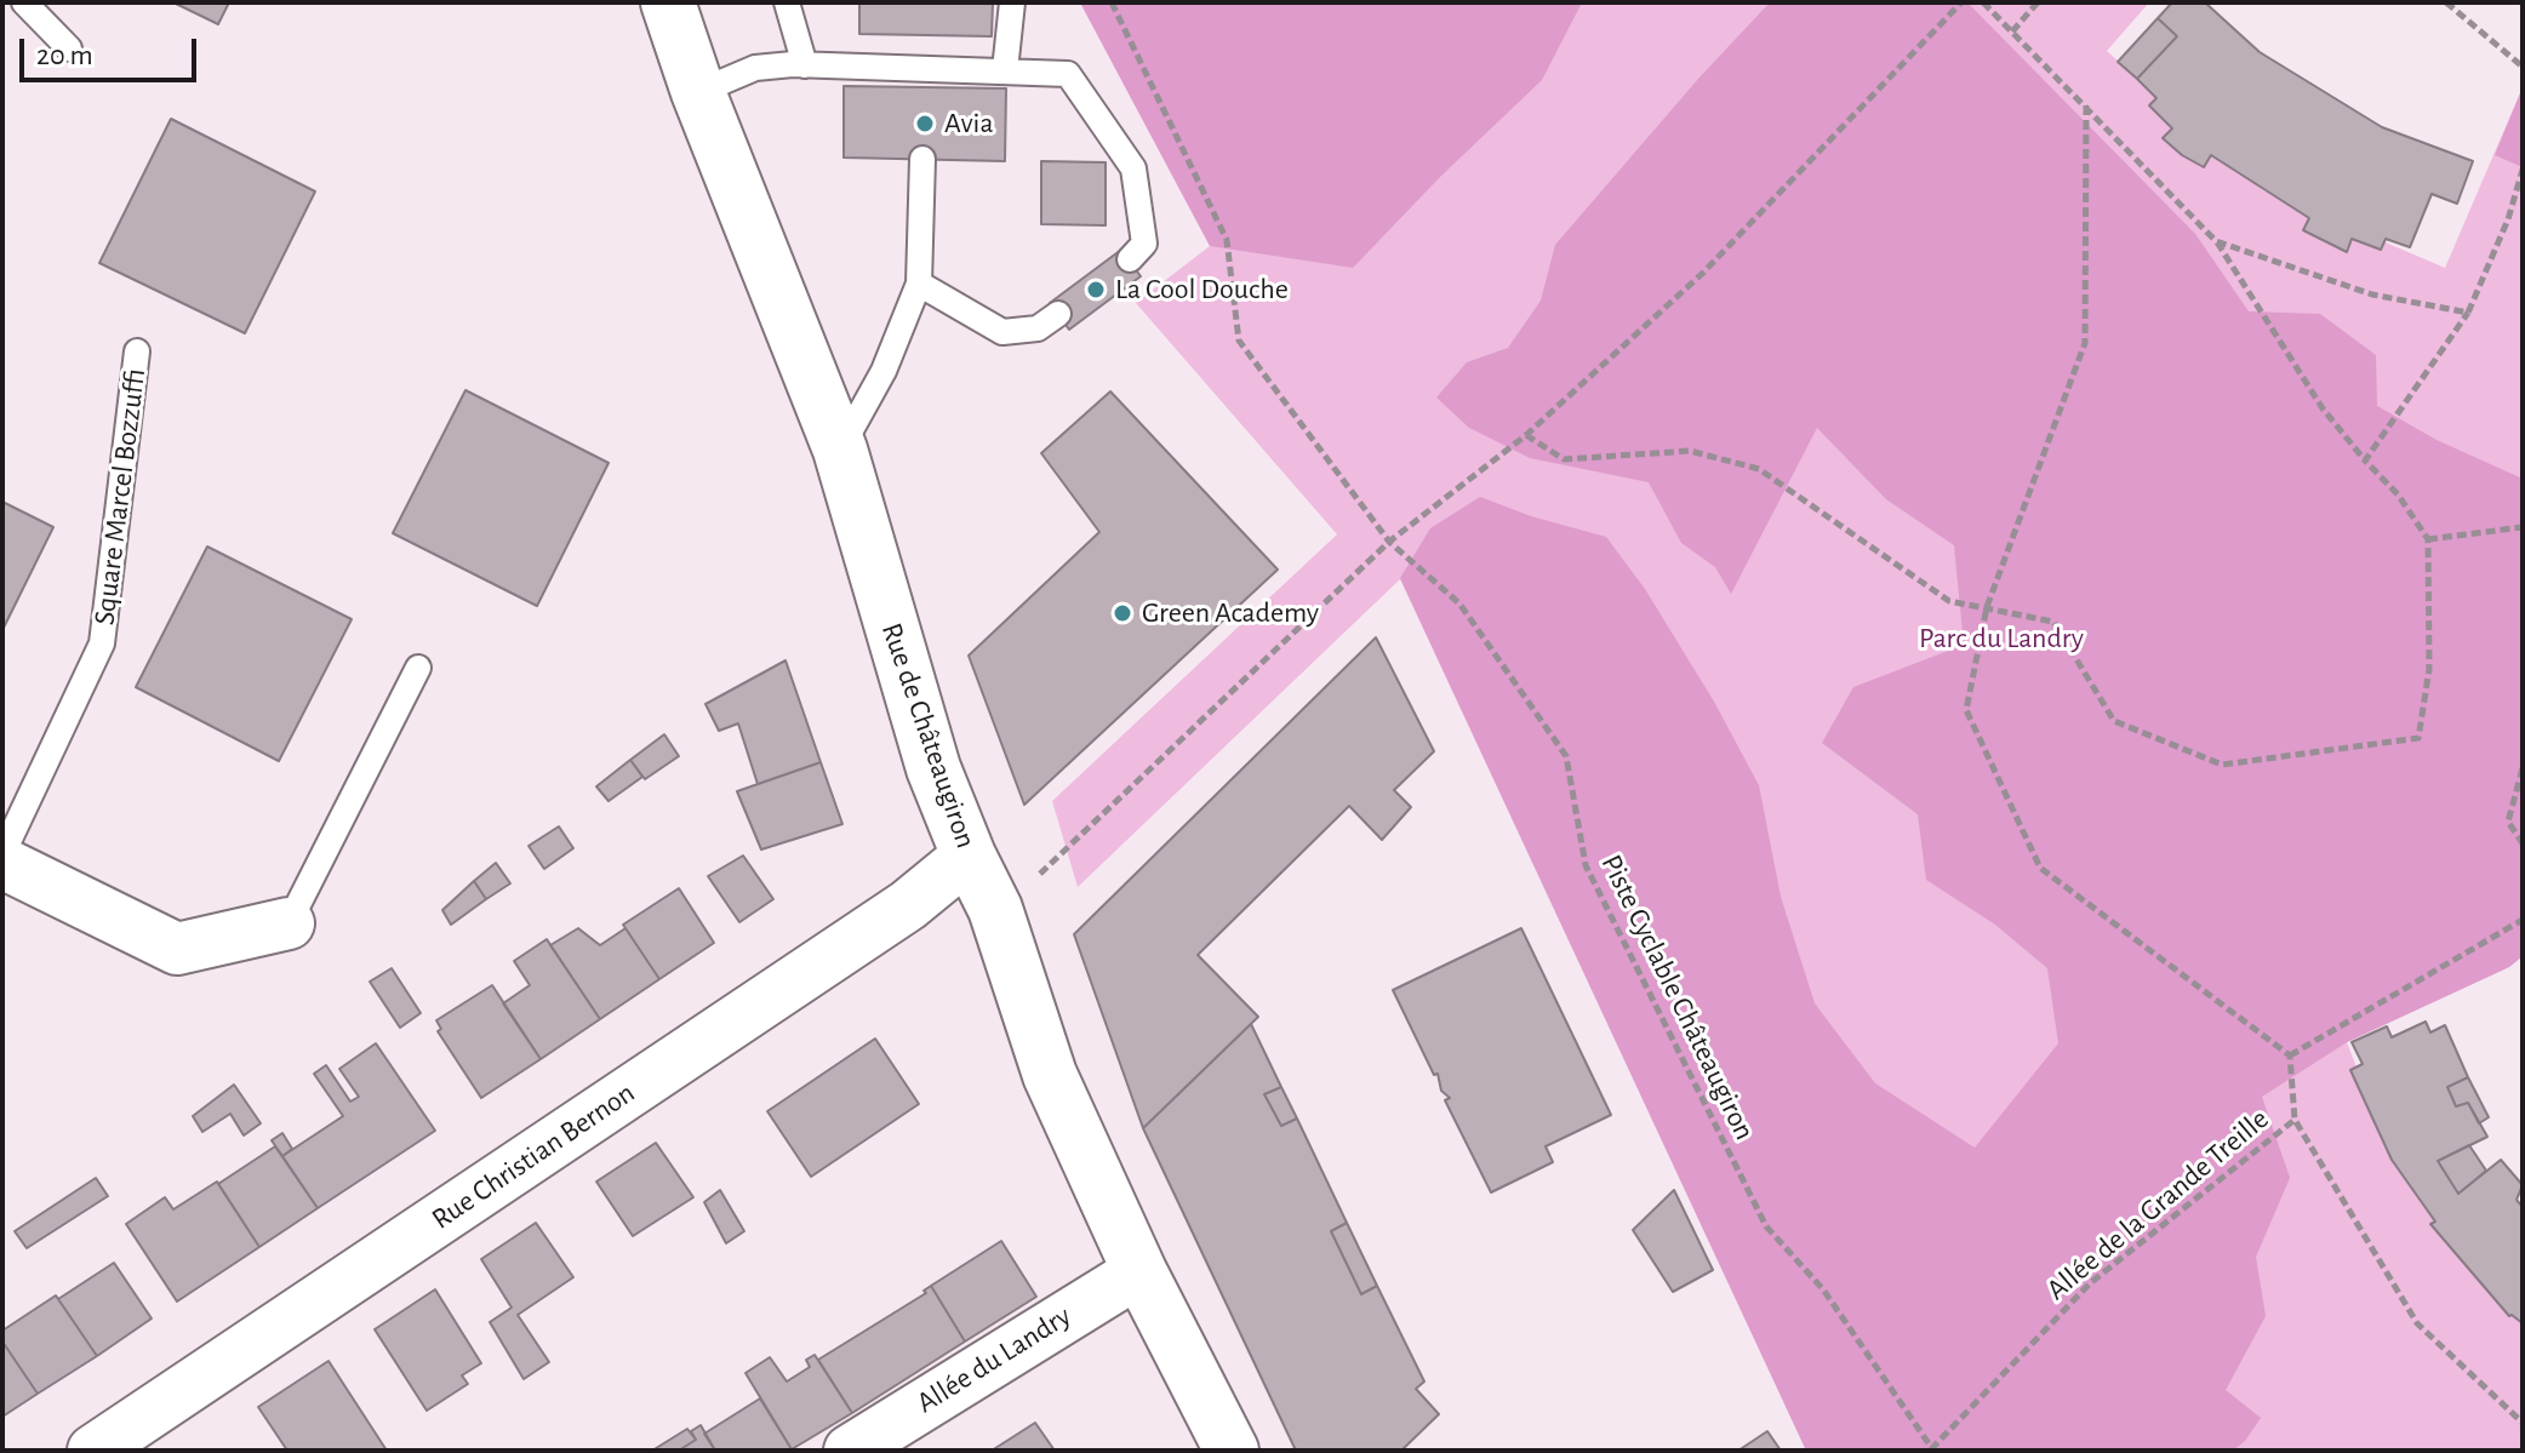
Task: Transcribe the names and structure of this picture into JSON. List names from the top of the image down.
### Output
{
  "streets": {
    "main road": ["Rue de Châteaugiron"],
    "street": ["Rue Christian Bernon", "Allée du Landry"],
    "lane": ["Square Marcel Bozzuffi"],
    "path": ["Piste Cyclable Châteaugiron", "Allée de la Grande Treille"]
  },
  "crossings": [
    ["Rue de Châteaugiron", "Rue Christian Bernon"],
    ["Rue de Châteaugiron", "Allée du Landry"],
    ["Piste Cyclable Châteaugiron", "Allée de la Grande Treille"]
  ],
  "parks": ["Parc du Landry"],
  "places": ["Avia", "La Cool Douche", "Green Academy"],
  "scale_bar": "20 m"
}
